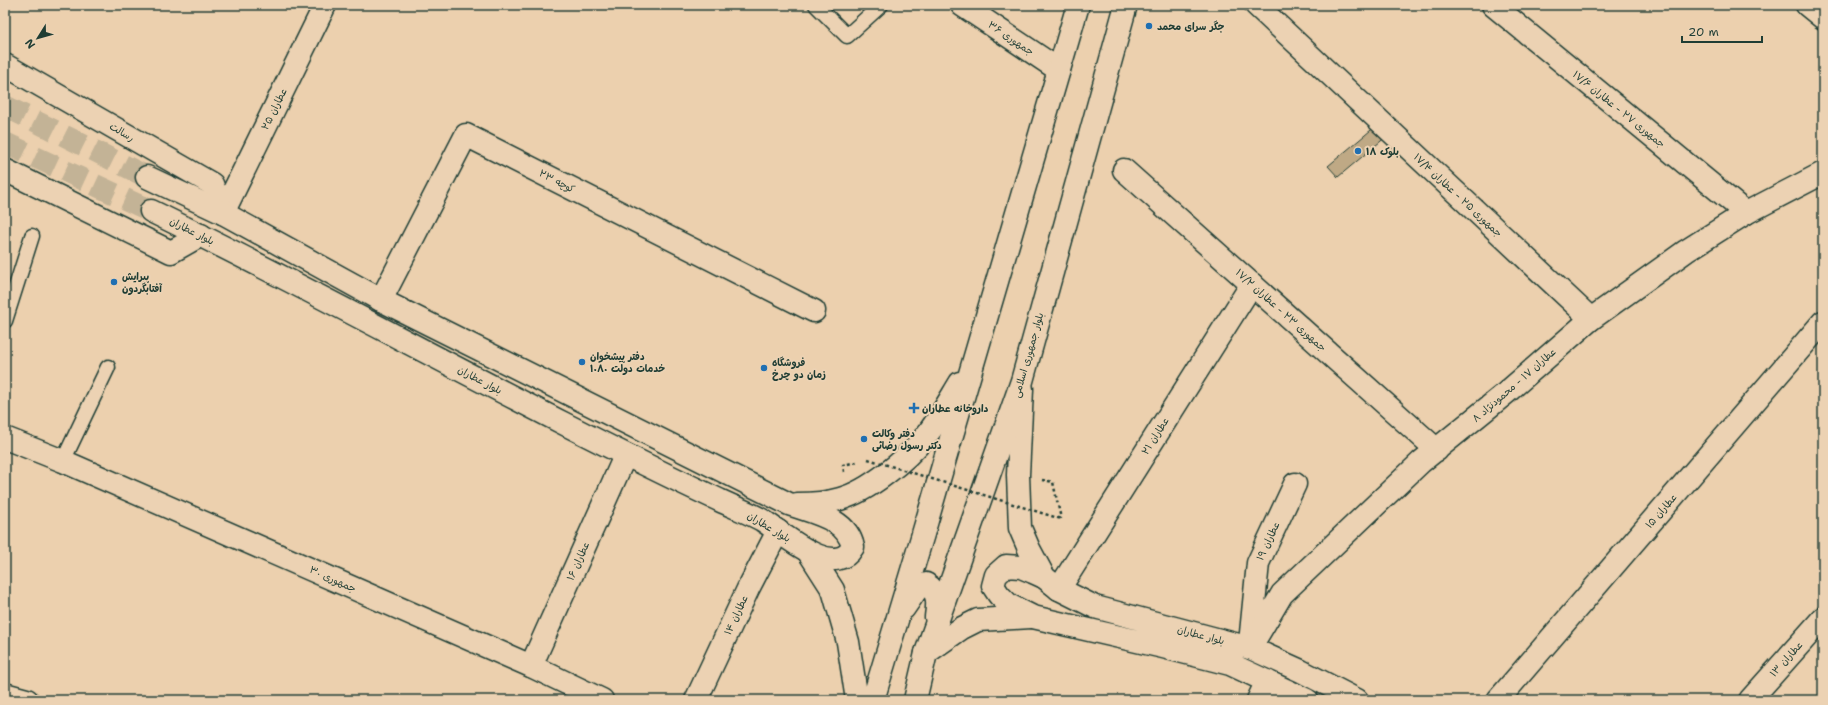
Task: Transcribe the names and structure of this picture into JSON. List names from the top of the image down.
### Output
{
  "streets": {
    "street": [
      "جمهوری ۳۶",
      "عطاران ۲۵",
      "جمهوری ۲۷ - عطاران ۱۷/۶",
      "رسالت",
      "کوچه ۲۳",
      "جمهوری ۲۵ - عطاران ۱۷/۴",
      "بلوار عطاران",
      "جمهوری ۲۳ - عطاران ۱۷/۲",
      "بلوار جمهوری اسلامی",
      "عطاران ۱۷ - محمودنژاد ۸",
      "عطاران ۲۱",
      "عطاران ۱۵",
      "عطاران ۱۹",
      "عطاران ۱۶",
      "جمهوری ۳۰",
      "عطاران ۱۴",
      "عطاران ۱۳"
    ]
  },
  "crossings": [
    ["عطاران ۲۵", "رسالت"],
    ["جمهوری ۲۷ - عطاران ۱۷/۶", "عطاران ۱۷ - محمودنژاد ۸"],
    ["جمهوری ۲۵ - عطاران ۱۷/۴", "عطاران ۱۷ - محمودنژاد ۸"],
    ["بلوار عطاران", "عطاران ۱۷ - محمودنژاد ۸"],
    ["بلوار عطاران", "عطاران ۲۱"],
    ["بلوار عطاران", "عطاران ۱۹"],
    ["بلوار عطاران", "عطاران ۱۶"],
    ["بلوار عطاران", "عطاران ۱۴"],
    ["جمهوری ۲۳ - عطاران ۱۷/۲", "عطاران ۱۷ - محمودنژاد ۸"],
    ["جمهوری ۲۳ - عطاران ۱۷/۲", "عطاران ۲۱"],
    ["عطاران ۱۷ - محمودنژاد ۸", "عطاران ۱۹"],
    ["عطاران ۱۶", "جمهوری ۳۰"]
  ],
  "places": {
    "other": [
      "جگر سرای محمد",
      "بلوک ۱۸",
      "پیرایش آفتابگردون",
      "دفتر پیشخوان خدمات دولت ۱۰۸۰",
      "فروشگاه زمان دو چرخ",
      "دفتر وکالت دکتر رسول رضائی"
    ],
    "health": ["داروخانه عطاران"]
  },
  "scale_bar": "20 m",
  "north": "bottom left"
}
